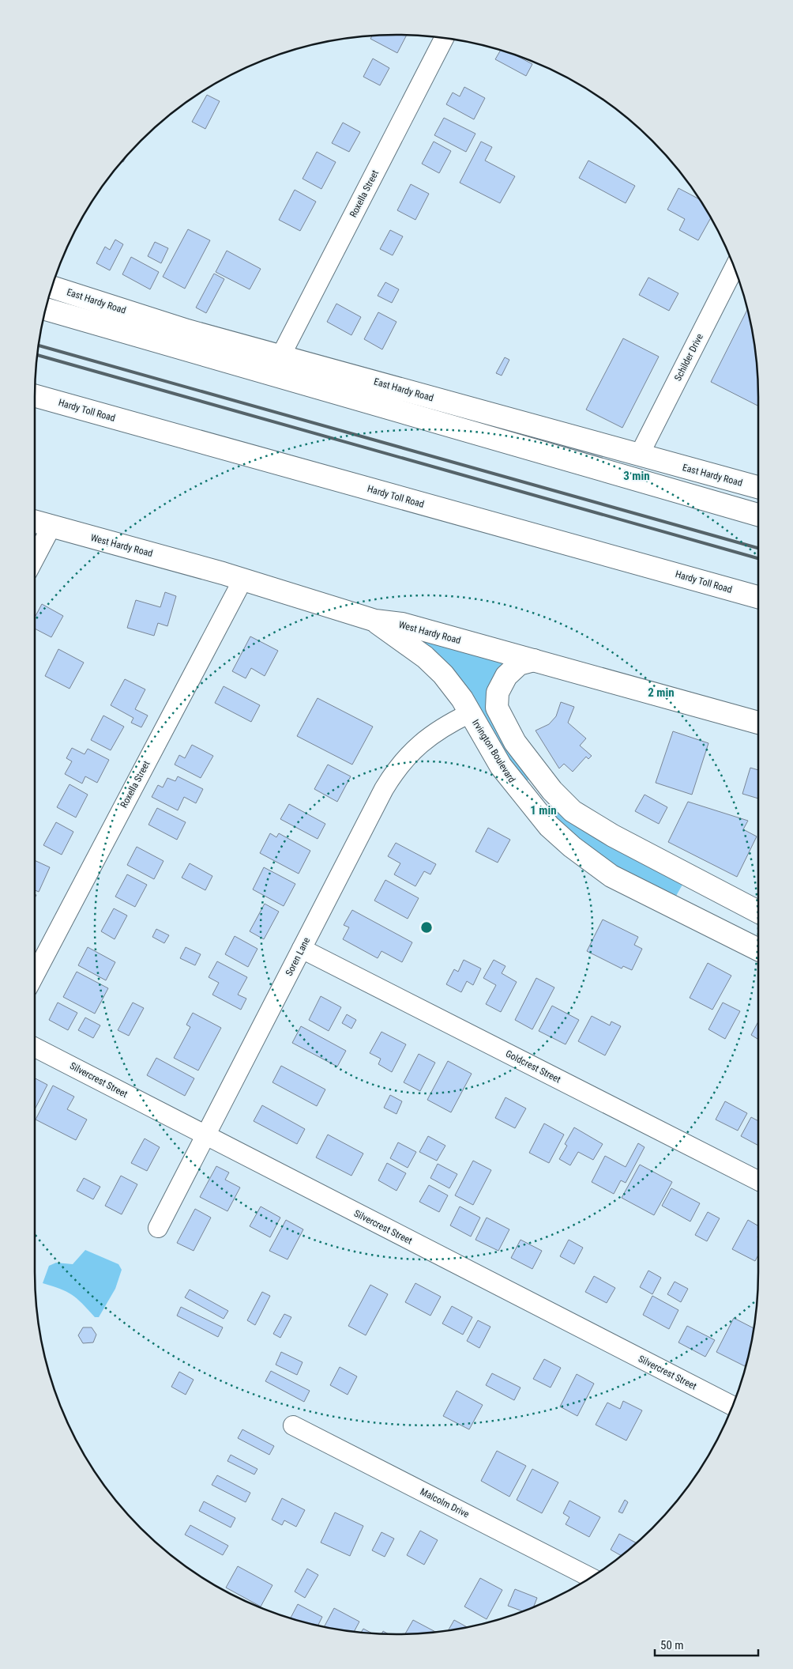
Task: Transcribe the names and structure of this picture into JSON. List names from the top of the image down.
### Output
{
  "streets": {
    "main road": [
      "East Hardy Road",
      "Hardy Toll Road",
      "West Hardy Road",
      "Irvington Boulevard"
    ],
    "street": [
      "Roxella Street",
      "Schilder Drive",
      "Soren Lane",
      "Goldcrest Street",
      "Silvercrest Street",
      "Malcolm Drive"
    ]
  },
  "crossings": [
    ["Roxella Street", "East Hardy Road"],
    ["Roxella Street", "West Hardy Road"],
    ["East Hardy Road", "Schilder Drive"],
    ["West Hardy Road", "Irvington Boulevard"],
    ["Irvington Boulevard", "Soren Lane"],
    ["Soren Lane", "Goldcrest Street"],
    ["Soren Lane", "Silvercrest Street"]
  ],
  "scale_bar": "50 m",
  "rings": ["3 min", "2 min", "1 min"]
}
